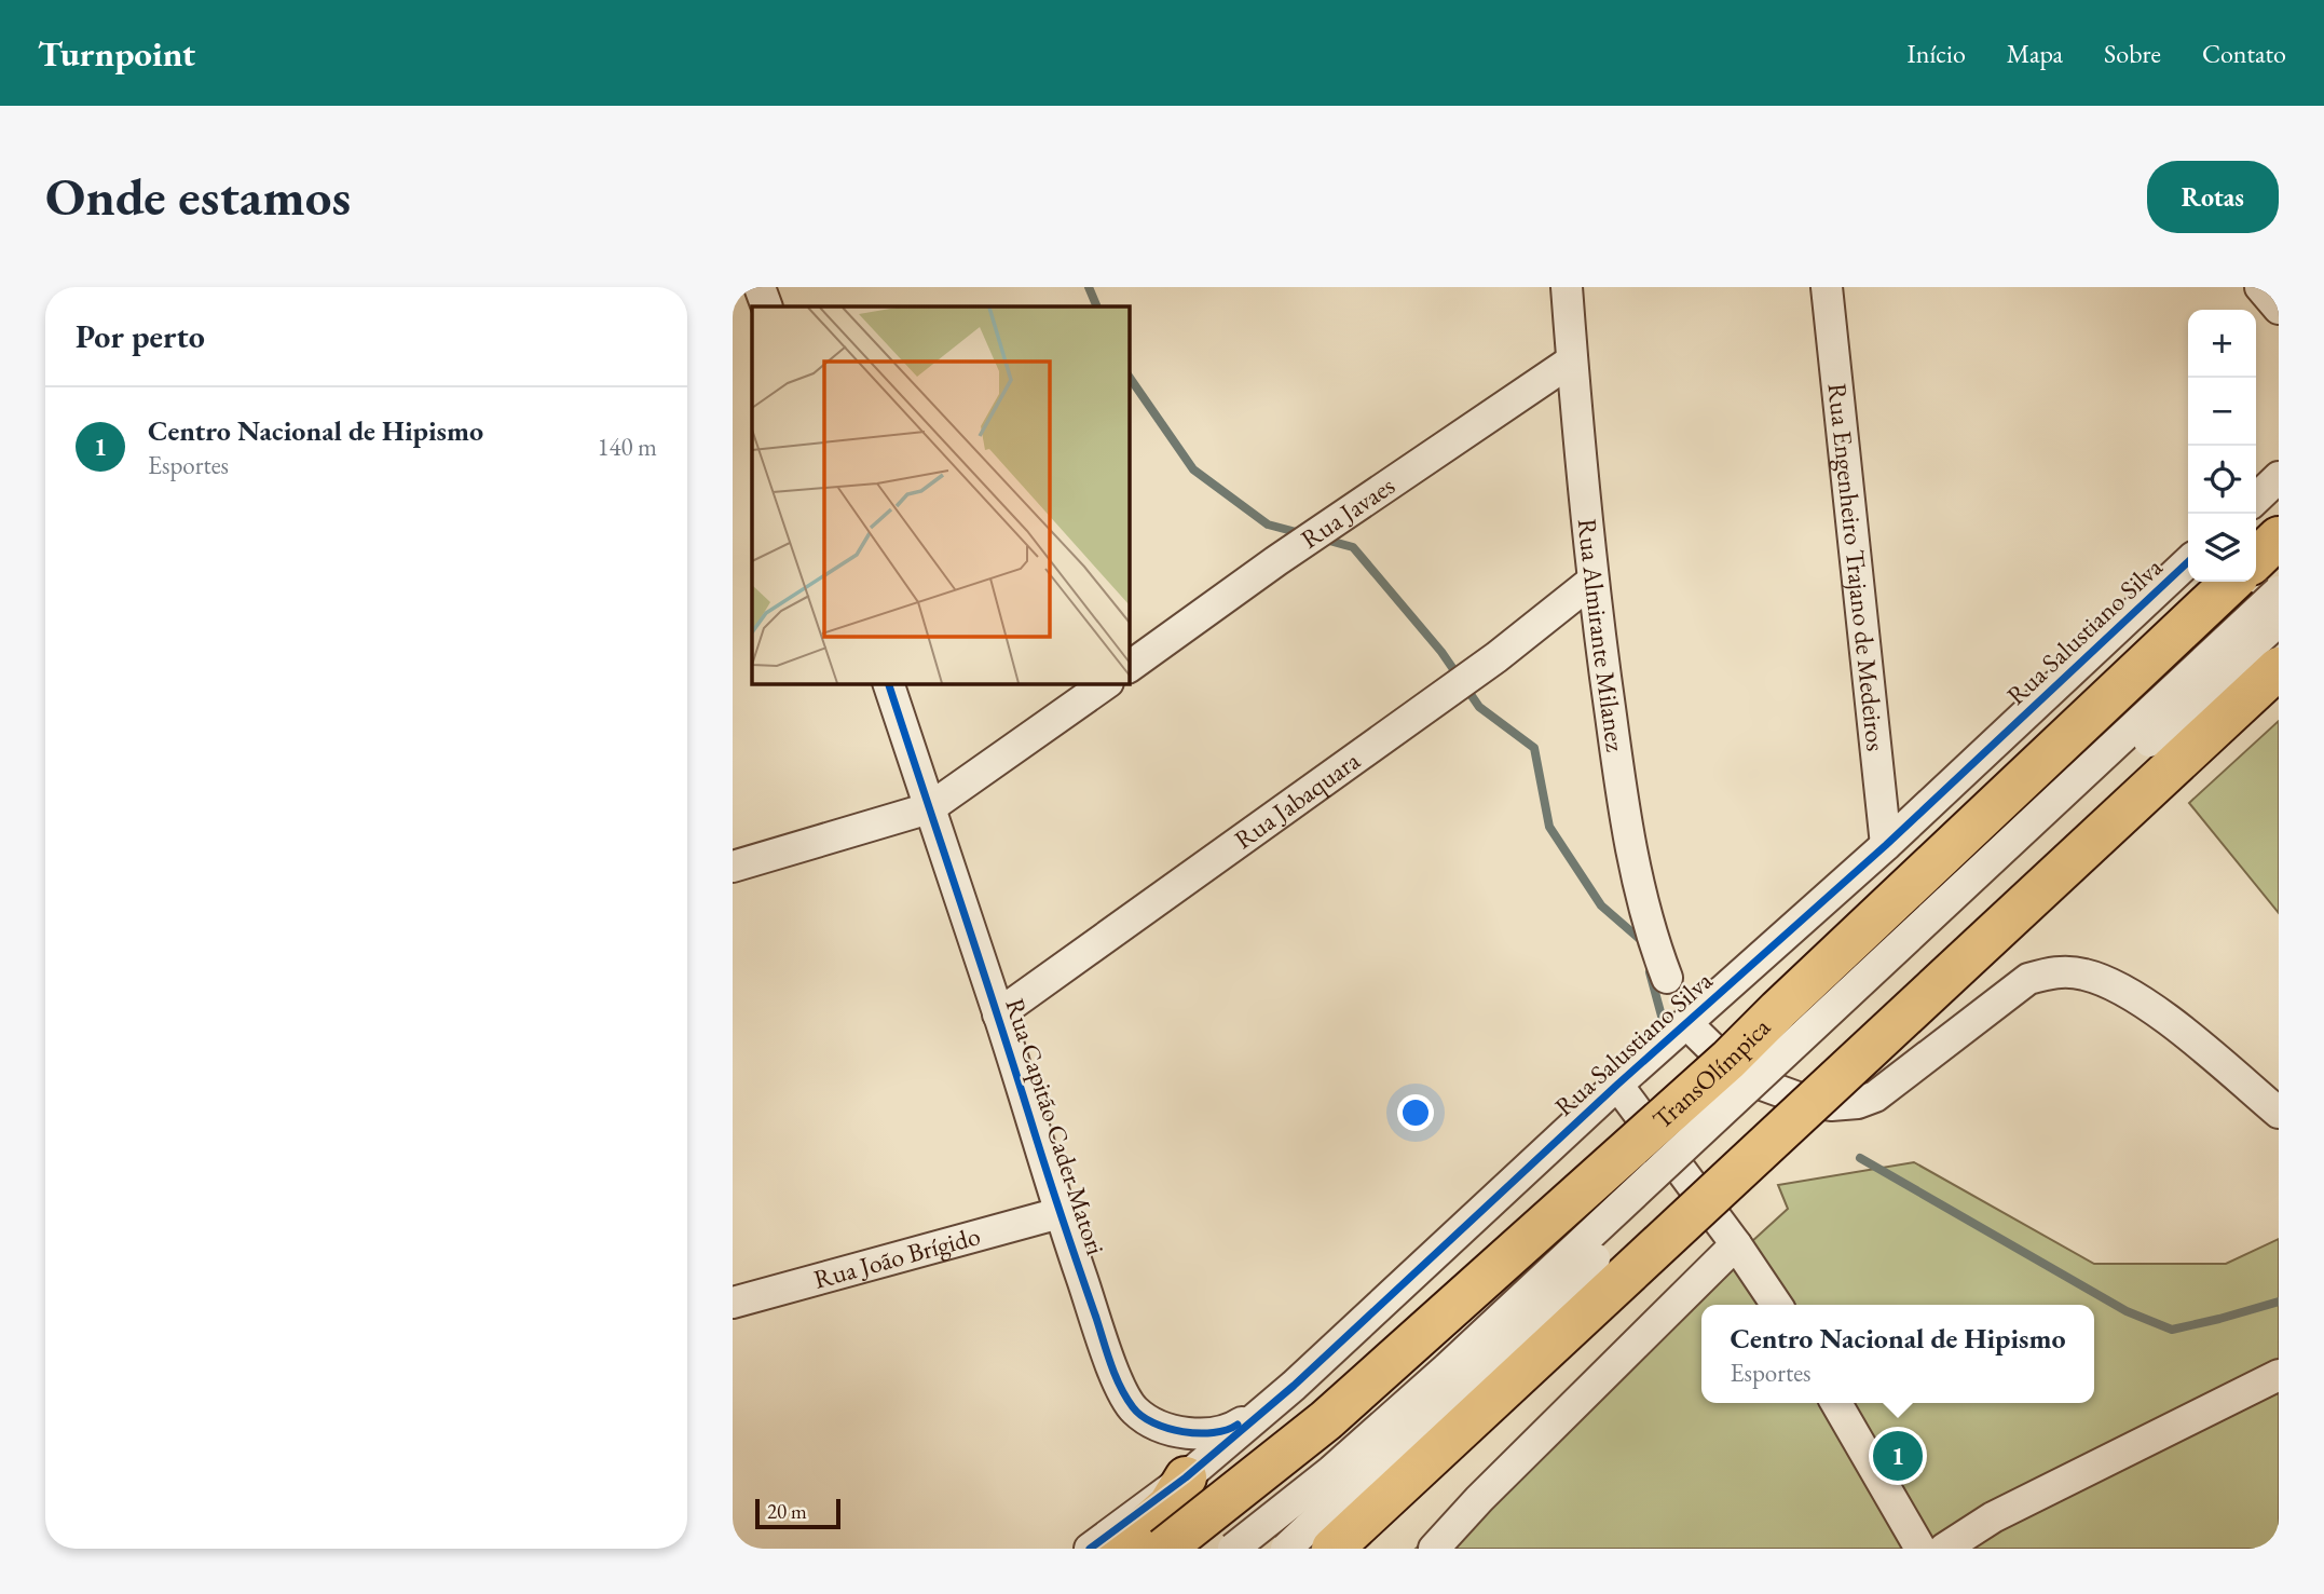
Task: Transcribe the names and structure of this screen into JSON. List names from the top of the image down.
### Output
{
  "streets": {
    "highway": ["TransOlímpica"],
    "street": [
      "Rua Javaes",
      "Rua Engenheiro Trajano de Medeiros",
      "Rua Salustiano Silva",
      "Rua Almirante Milanez",
      "Rua Jabaquara",
      "Rua Capitão Cader Matori",
      "Rua João Brígido"
    ]
  },
  "crossings": [
    ["Rua Javaes", "Rua Almirante Milanez"],
    ["Rua Engenheiro Trajano de Medeiros", "Rua Salustiano Silva"],
    ["Rua Salustiano Silva", "Rua Capitão Cader Matori"],
    ["Rua Almirante Milanez", "Rua Jabaquara"],
    ["Rua Jabaquara", "Rua Capitão Cader Matori"],
    ["Rua Capitão Cader Matori", "Rua João Brígido"]
  ],
  "scale_bar": "20 m",
  "page": {
    "header": "Turnpoint",
    "nav": [
      "Início",
      "Mapa",
      "Sobre",
      "Contato"
    ],
    "buttons": "Rotas",
    "title": "Onde estamos",
    "heading": "Por perto",
    "map_buttons": ["+", "−"],
    "list": [
      {
        "mark": "1",
        "name": "Centro Nacional de Hipismo",
        "note": "Esportes",
        "value": "140 m"
      }
    ],
    "popup": ["Centro Nacional de Hipismo", "Esportes"],
    "pins": "1",
    "scale": "20 m"
  }
}
